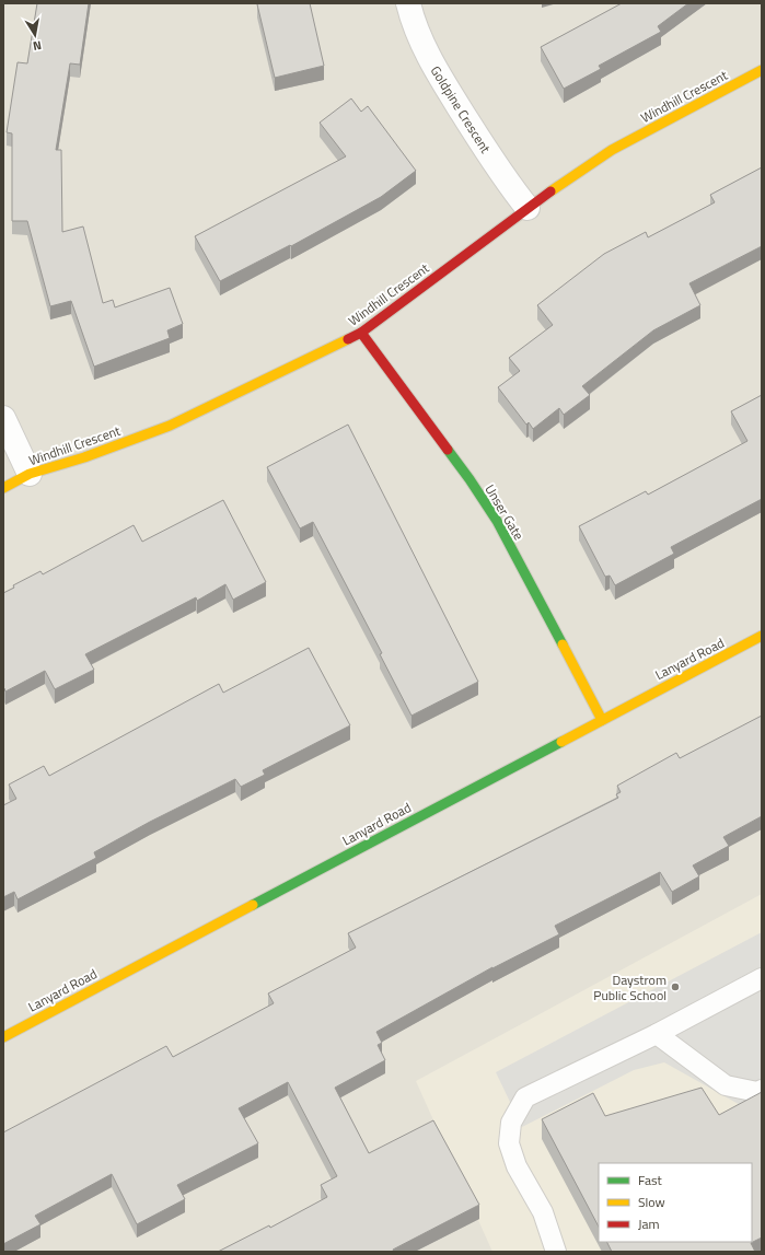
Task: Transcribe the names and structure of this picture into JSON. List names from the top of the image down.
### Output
{
  "streets": {
    "street": [
      "Windhill Crescent",
      "Goldpine Crescent",
      "Unser Gate",
      "Lanyard Road"
    ]
  },
  "crossings": [
    ["Windhill Crescent", "Goldpine Crescent"],
    ["Windhill Crescent", "Unser Gate"],
    ["Unser Gate", "Lanyard Road"]
  ],
  "places": ["Daystrom Public School"],
  "legend": ["Fast", "Slow", "Jam"],
  "north": "bottom"
}
